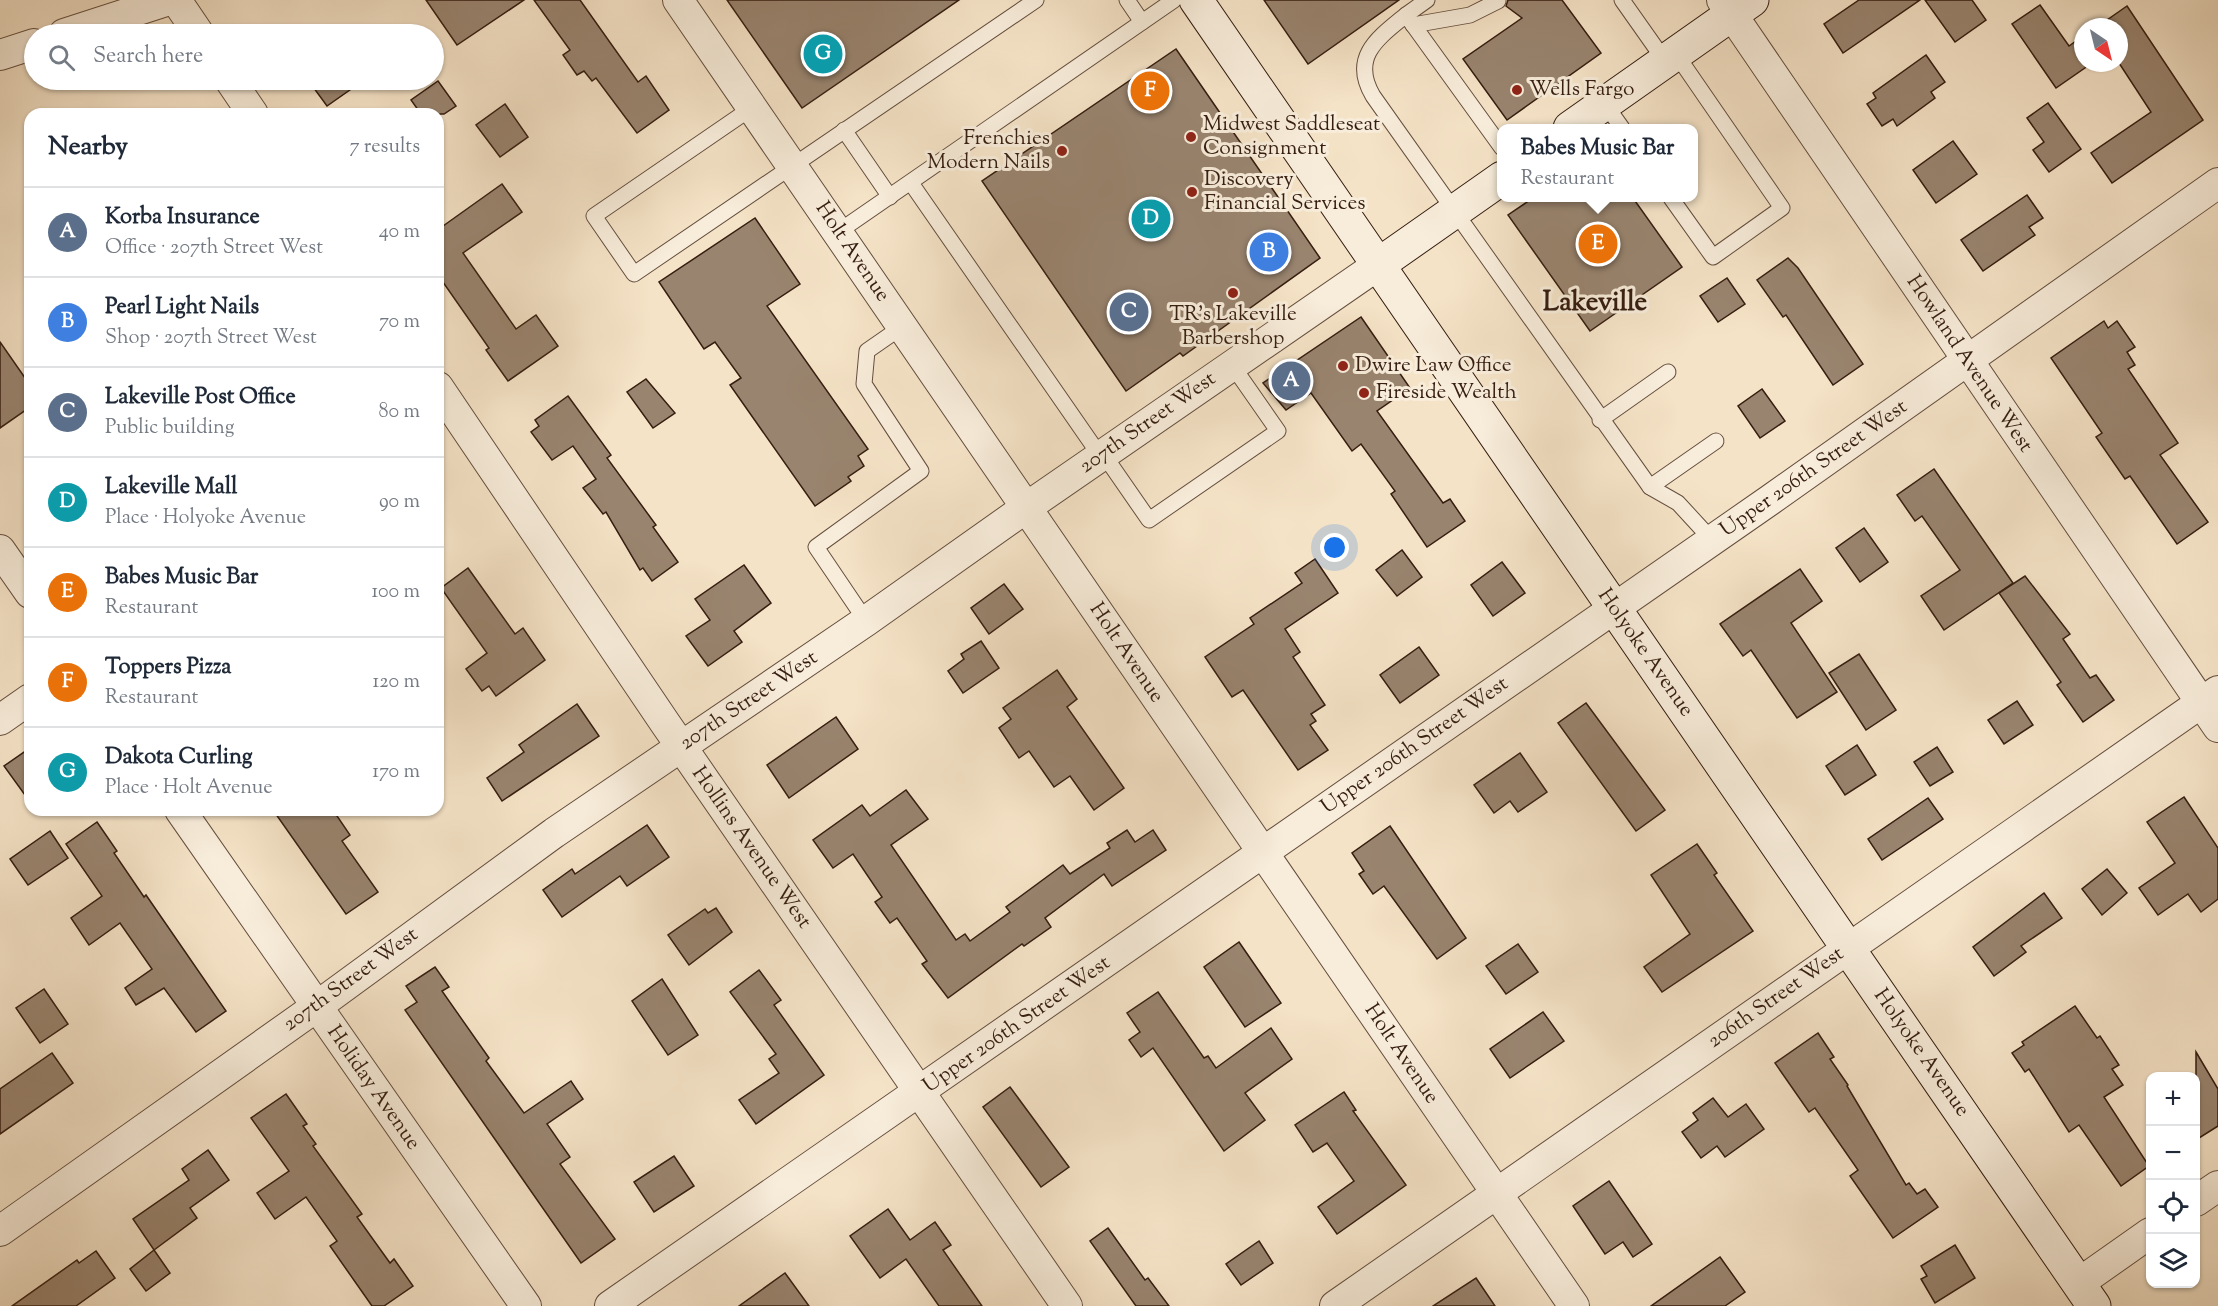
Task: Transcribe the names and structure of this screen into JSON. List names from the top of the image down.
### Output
{
  "streets": {
    "street": [
      "Holt Avenue",
      "Howland Avenue West",
      "207th Street West",
      "Upper 206th Street West",
      "Holyoke Avenue",
      "Hollins Avenue West",
      "206th Street West",
      "Holiday Avenue"
    ]
  },
  "crossings": [
    ["Holt Avenue", "207th Street West"],
    ["Holt Avenue", "Upper 206th Street West"],
    ["Holt Avenue", "206th Street West"],
    ["Howland Avenue West", "Upper 206th Street West"],
    ["Howland Avenue West", "206th Street West"],
    ["207th Street West", "Holyoke Avenue"],
    ["207th Street West", "Hollins Avenue West"],
    ["207th Street West", "Holiday Avenue"],
    ["Upper 206th Street West", "Holyoke Avenue"],
    ["Upper 206th Street West", "Hollins Avenue West"],
    ["Holyoke Avenue", "206th Street West"]
  ],
  "districts": ["Lakeville"],
  "places": [
    "Wells Fargo",
    "Midwest Saddleseat Consignment",
    "Frenchies Modern Nails",
    "Discovery Financial Services",
    "TR's Lakeville Barbershop",
    "Dwire Law Office",
    "Fireside Wealth"
  ],
  "north": "bottom right",
  "page": {
    "search": "Search here",
    "pins": [
      "G",
      "F",
      "D",
      "E",
      "B",
      "C",
      "A"
    ],
    "heading": ["Nearby", "7 results"],
    "popup": ["Babes Music Bar", "Restaurant"],
    "list": [
      {
        "mark": "A",
        "name": "Korba Insurance",
        "note": "Office · 207th Street West",
        "value": "40 m"
      },
      {
        "mark": "B",
        "name": "Pearl Light Nails",
        "note": "Shop · 207th Street West",
        "value": "70 m"
      },
      {
        "mark": "C",
        "name": "Lakeville Post Office",
        "note": "Public building",
        "value": "80 m"
      },
      {
        "mark": "D",
        "name": "Lakeville Mall",
        "note": "Place · Holyoke Avenue",
        "value": "90 m"
      },
      {
        "mark": "E",
        "name": "Babes Music Bar",
        "note": "Restaurant",
        "value": "100 m"
      },
      {
        "mark": "F",
        "name": "Toppers Pizza",
        "note": "Restaurant",
        "value": "120 m"
      },
      {
        "mark": "G",
        "name": "Dakota Curling",
        "note": "Place · Holt Avenue",
        "value": "170 m"
      }
    ],
    "map_buttons": ["+", "−"]
  }
}
